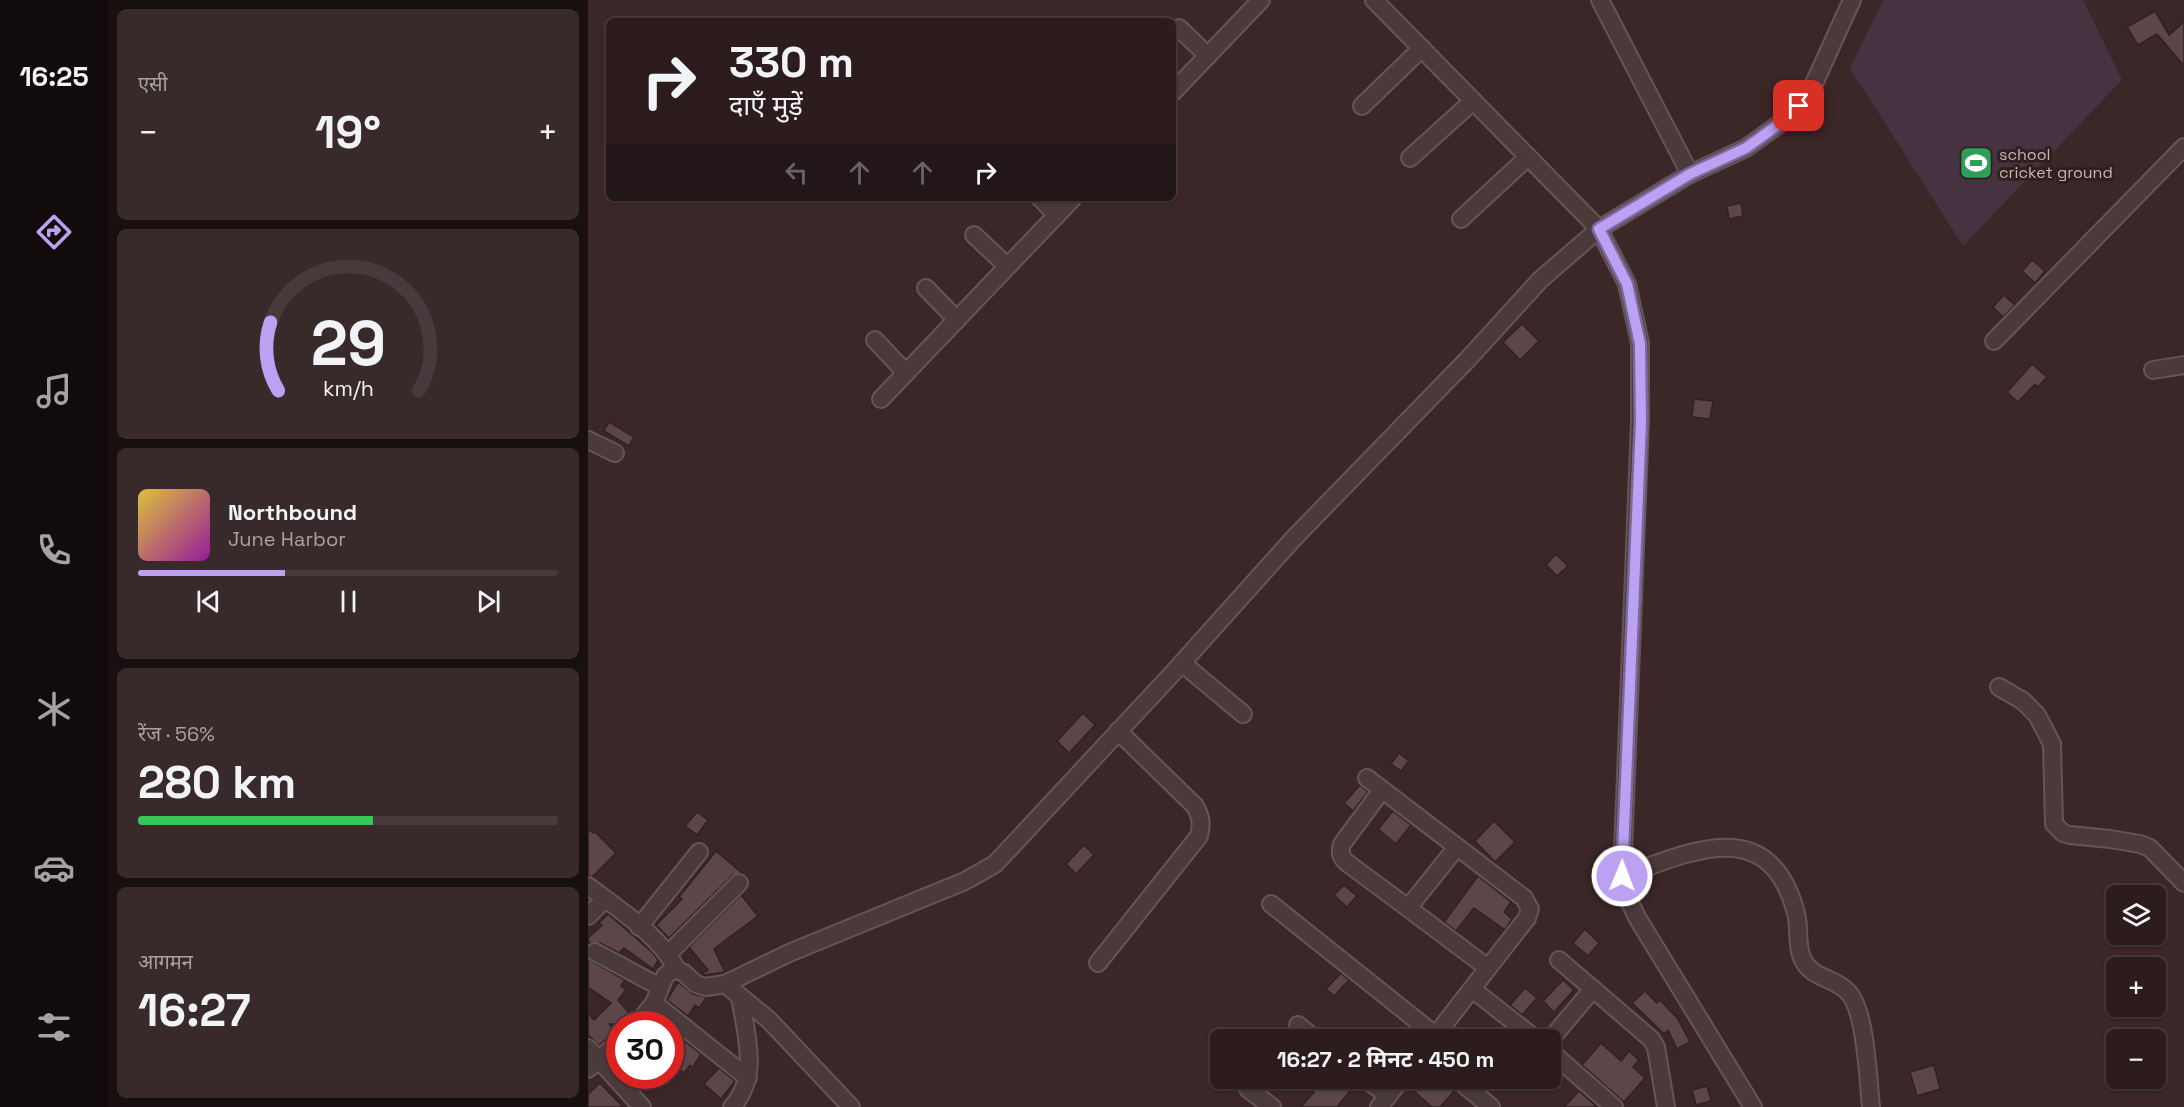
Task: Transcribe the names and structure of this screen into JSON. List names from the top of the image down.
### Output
{
  "places": {
    "sports": ["school cricket ground"]
  },
  "page": {
    "tabs": "16:25",
    "tile": [
      "एसी",
      ["रेंज · 56%", "280 km"],
      ["आगमन", "16:27"]
    ],
    "turn": ["330 m", "दाएँ मुड़ें"],
    "heat": ["−", "19°", "+"],
    "song": ["Northbound", "June Harbor"],
    "map_buttons": ["+", "−"],
    "limit": "30",
    "trip": "16:27 · 2 मिनट · 450 m",
    "gauge": ["29", "km/h"]
  }
}
